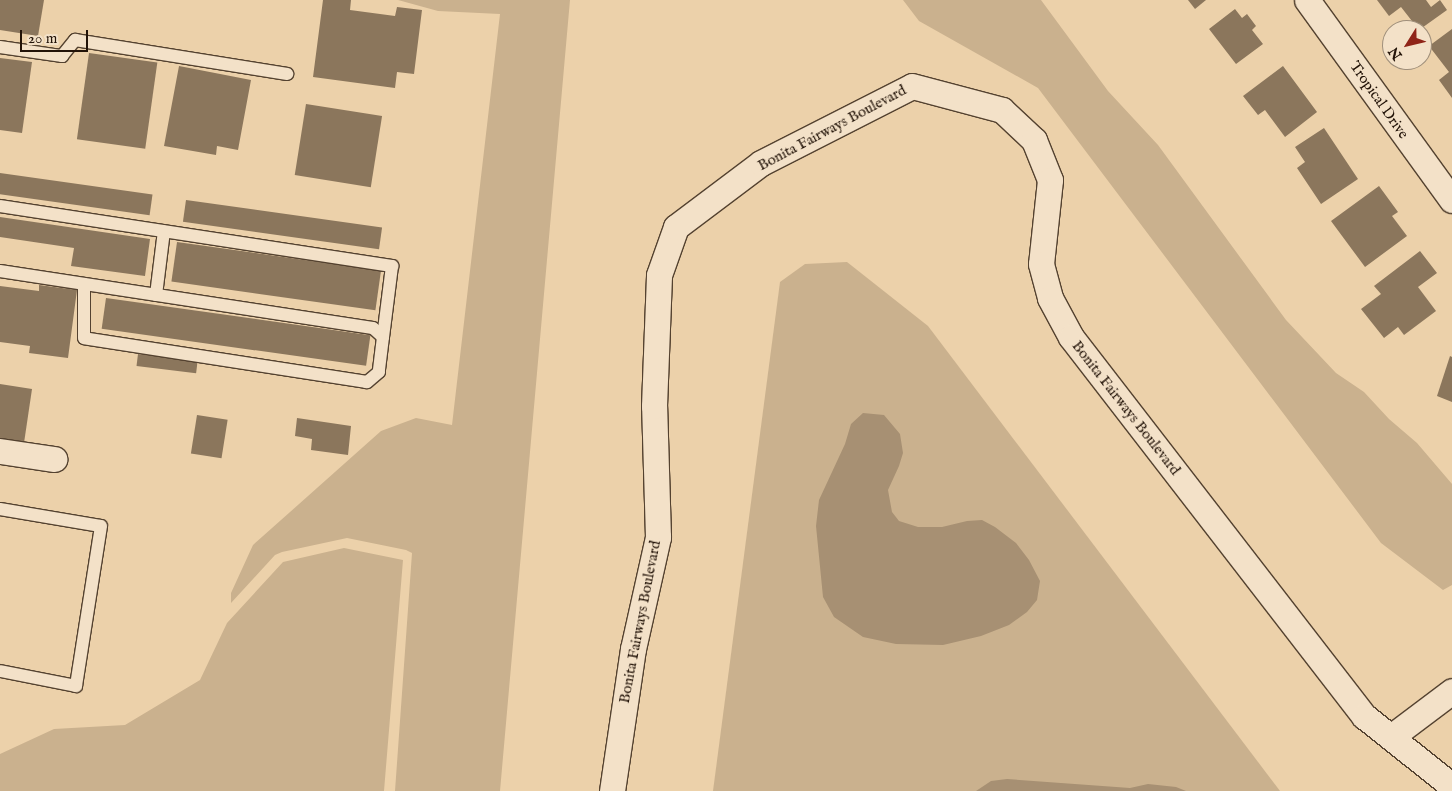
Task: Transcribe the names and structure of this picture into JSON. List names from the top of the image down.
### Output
{
  "streets": {
    "street": ["Tropical Drive", "Bonita Fairways Boulevard"]
  },
  "scale_bar": "20 m",
  "north": "bottom left"
}
